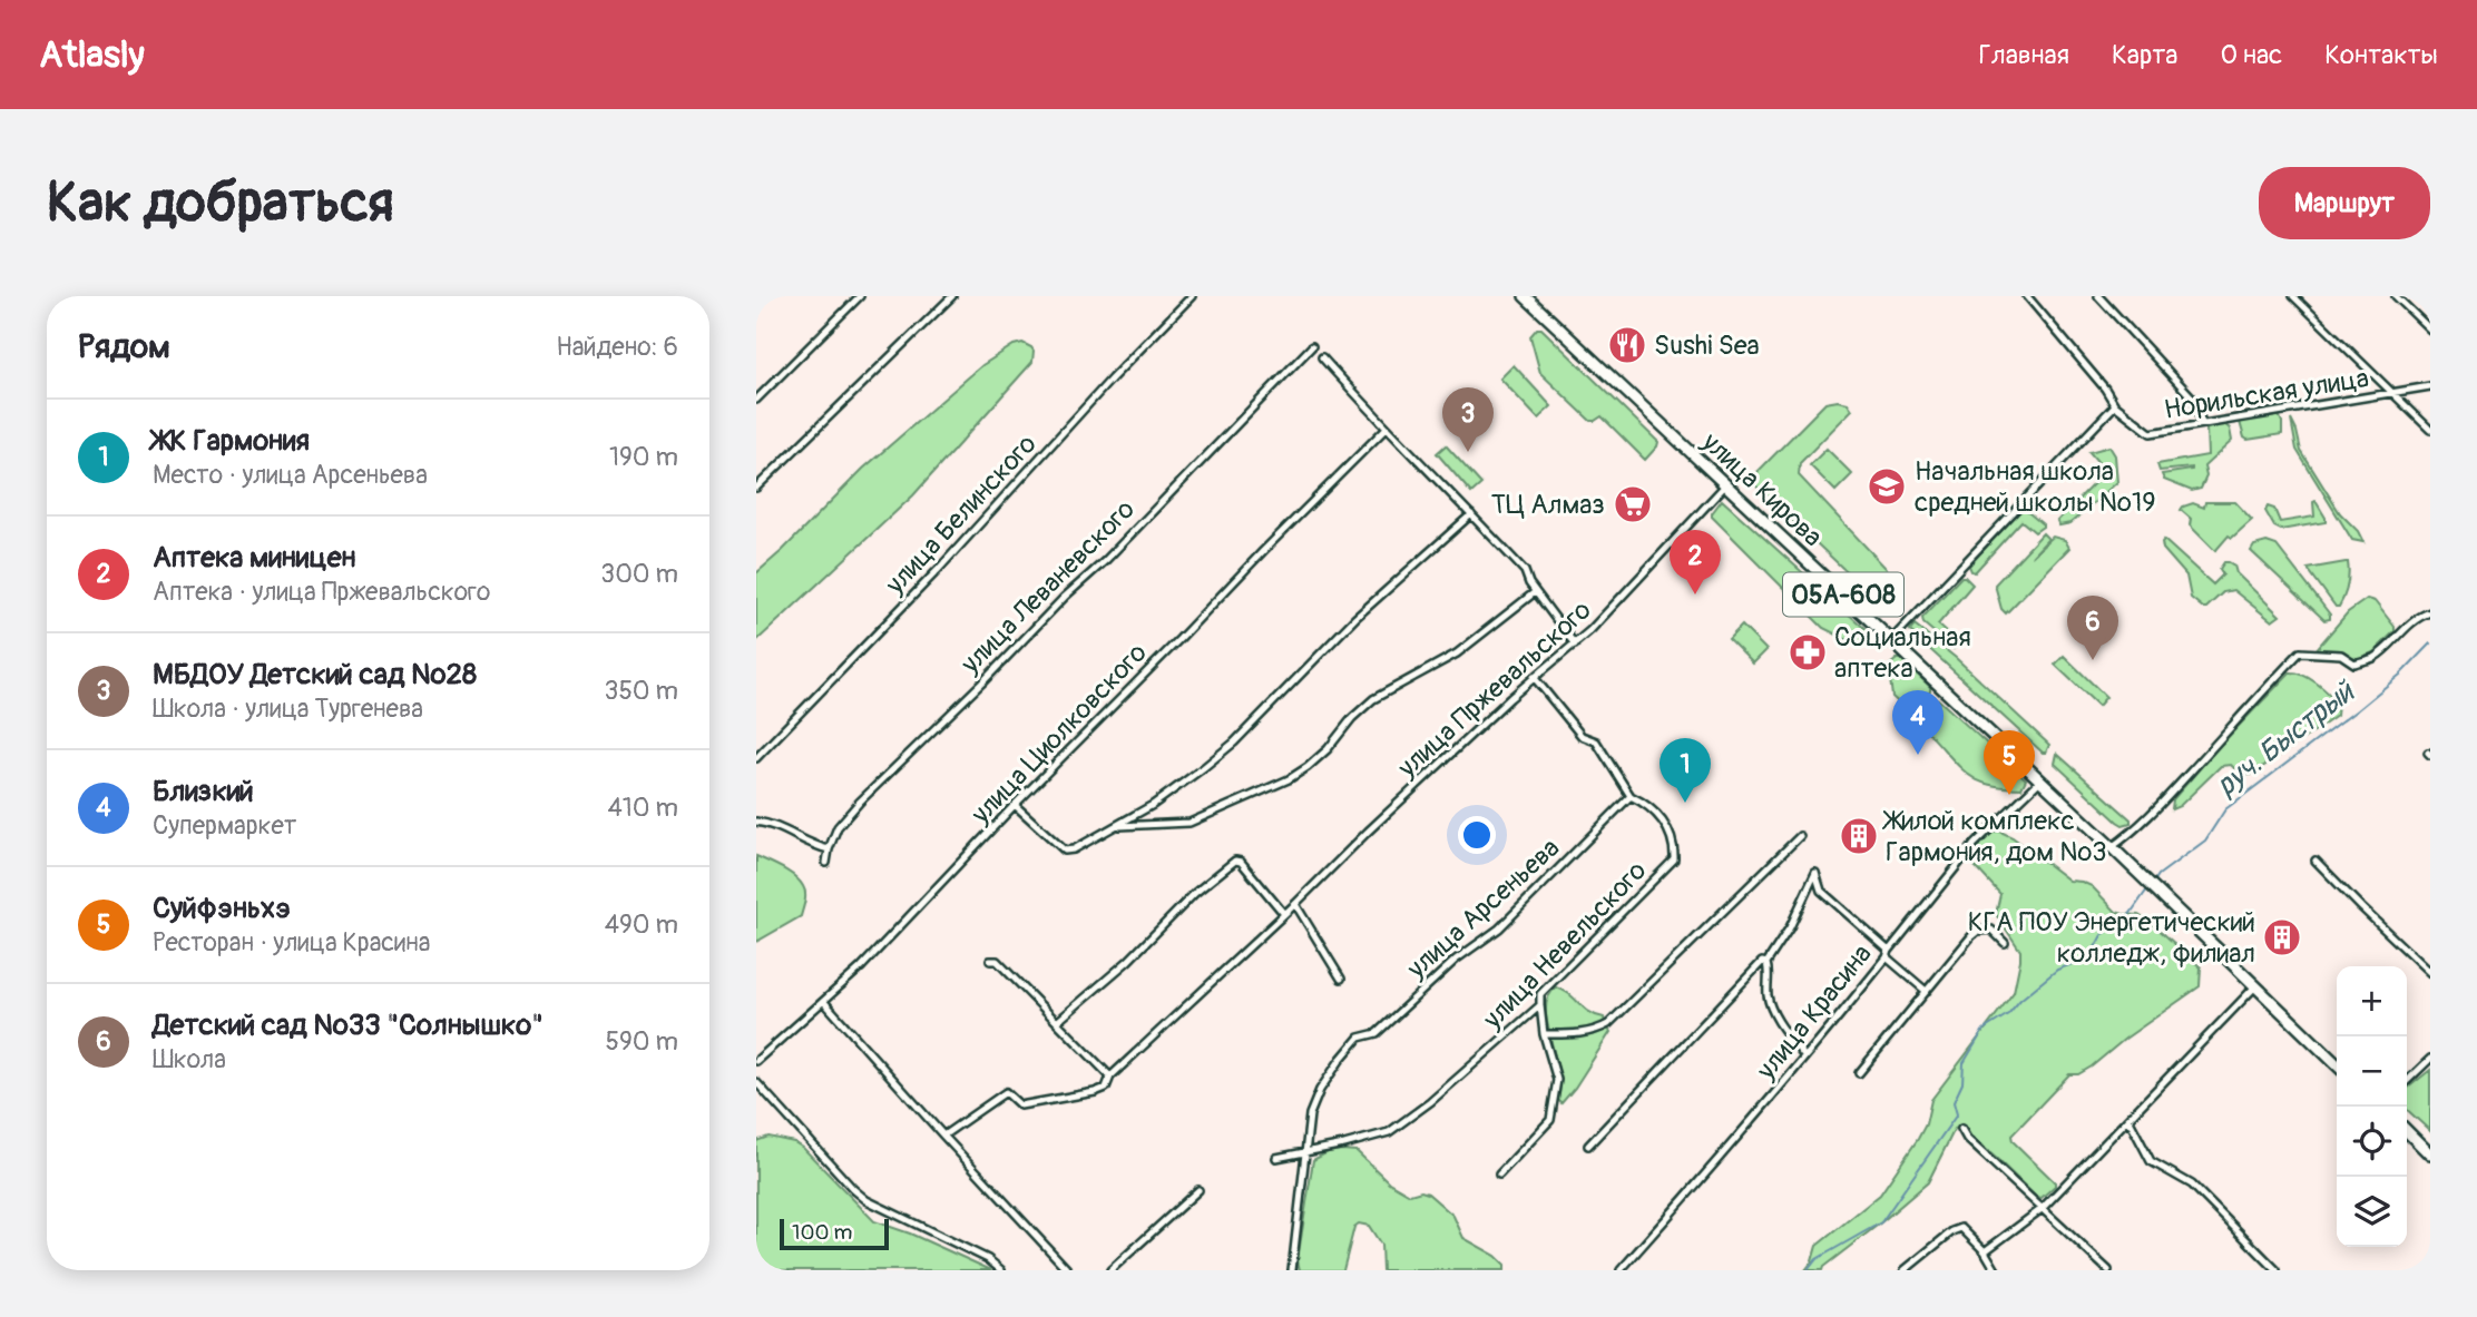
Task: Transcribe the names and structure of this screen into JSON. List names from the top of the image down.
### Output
{
  "streets": {
    "main road": ["улица Кирова", "05А-608"],
    "street": [
      "Норильская улица",
      "улица Белинского",
      "улица Леваневского",
      "улица Пржевальского",
      "улица Циолковского",
      "улица Арсеньева",
      "улица Невельского",
      "улица Красина"
    ]
  },
  "crossings": [
    ["улица Кирова", "улица Пржевальского"],
    ["улица Кирова", "улица Красина"],
    ["улица Арсеньева", "улица Невельского"]
  ],
  "water": ["руч. Быстрый"],
  "places": {
    "restaurant": ["Sushi Sea"],
    "school or university": ["Начальная школа средней школы №19"],
    "supermarket": ["ТЦ Алмаз"],
    "pharmacy": ["Социальная аптека"],
    "building": ["Жилой комплекс Гармония, дом №3", "КГА ПОУ Энергетический колледж, филиал"]
  },
  "scale_bar": "100 m",
  "page": {
    "header": "Atlasly",
    "nav": [
      "Главная",
      "Карта",
      "О нас",
      "Контакты"
    ],
    "buttons": "Маршрут",
    "title": "Как добраться",
    "heading": ["Рядом", "Найдено: 6"],
    "pins": [
      "3",
      "2",
      "6",
      "4",
      "5",
      "1"
    ],
    "list": [
      {
        "mark": "1",
        "name": "ЖК Гармония",
        "note": "Место · улица Арсеньева",
        "value": "190 m"
      },
      {
        "mark": "2",
        "name": "Аптека миницен",
        "note": "Аптека · улица Пржевальского",
        "value": "300 m"
      },
      {
        "mark": "3",
        "name": "МБДОУ Детский сад №28",
        "note": "Школа · улица Тургенева",
        "value": "350 m"
      },
      {
        "mark": "4",
        "name": "Близкий",
        "note": "Супермаркет",
        "value": "410 m"
      },
      {
        "mark": "5",
        "name": "Суйфэньхэ",
        "note": "Ресторан · улица Красина",
        "value": "490 m"
      },
      {
        "mark": "6",
        "name": "Детский сад №33 \"Солнышко\"",
        "note": "Школа",
        "value": "590 m"
      }
    ],
    "map_buttons": ["+", "−"],
    "scale": "100 m"
  }
}
